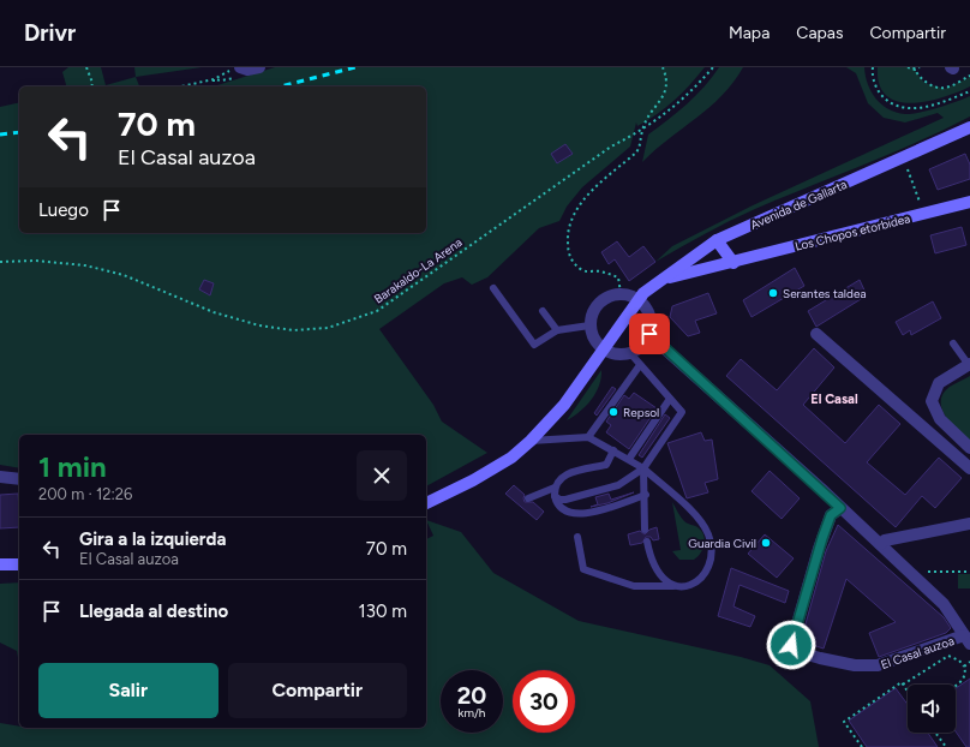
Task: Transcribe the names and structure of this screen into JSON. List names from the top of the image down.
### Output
{
  "streets": {
    "street": ["Avenida de Gallarta", "Los Chopos etorbidea", "El Casal auzoa"],
    "path": ["Barakaldo-La Arena"]
  },
  "crossings": [
    ["Avenida de Gallarta", "Los Chopos etorbidea"]
  ],
  "districts": ["El Casal"],
  "places": ["Serantes taldea", "Repsol", "Guardia Civil"],
  "page": {
    "header": "Drivr",
    "nav": ["Mapa", "Capas", "Compartir"],
    "turn": ["70 m", "El Casal auzoa"],
    "then": "Luego",
    "heading": ["1 min", "200 m · 12:26"],
    "list": [
      {
        "name": "Gira a la izquierda",
        "note": "El Casal auzoa",
        "value": "70 m"
      },
      {
        "name": "Llegada al destino",
        "value": "130 m"
      }
    ],
    "buttons": ["Salir", "Compartir"],
    "speed": "20 km/h",
    "limit": "30"
  }
}
